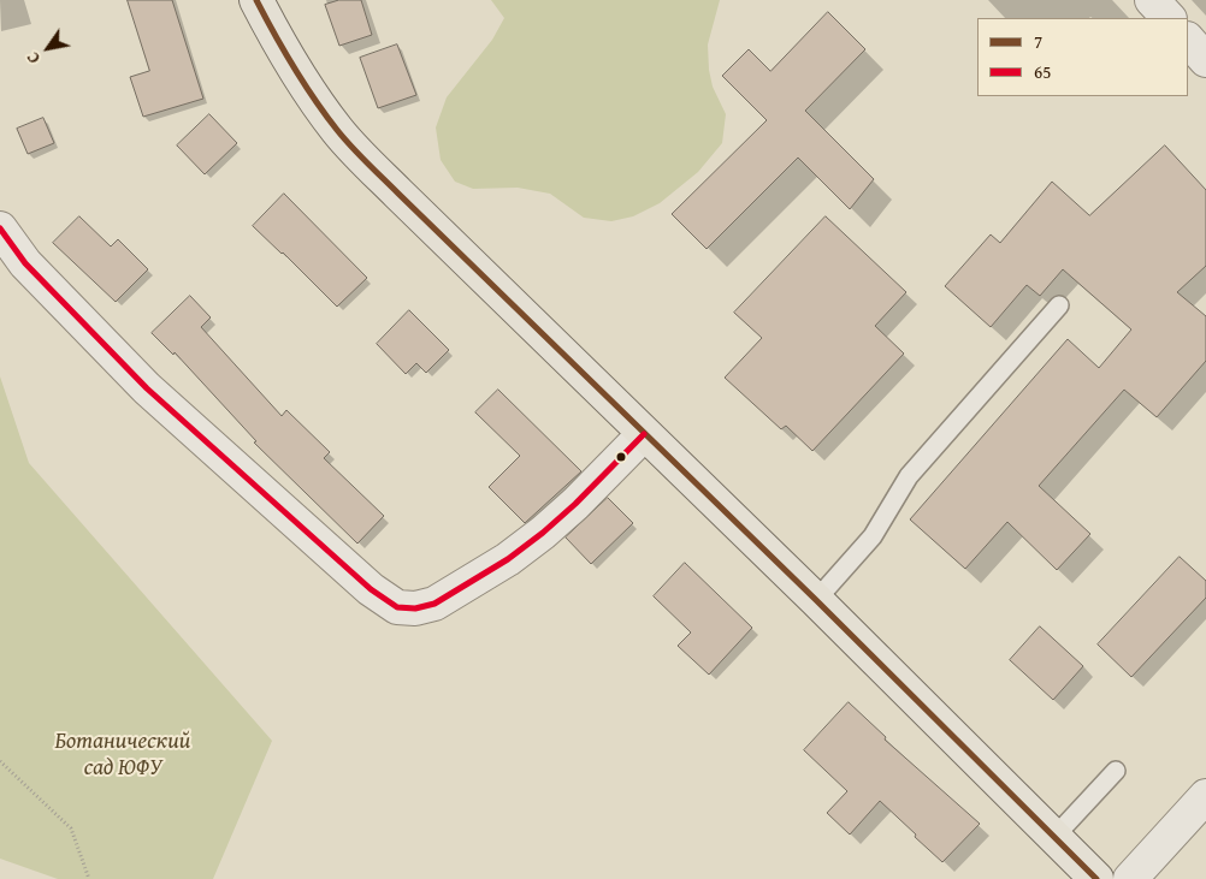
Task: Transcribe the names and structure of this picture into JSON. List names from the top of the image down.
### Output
{
  "parks": ["Ботанический сад ЮФУ"],
  "lines": ["transit line 7", "transit line 65"],
  "legend": ["7", "65"],
  "north": "bottom left"
}
